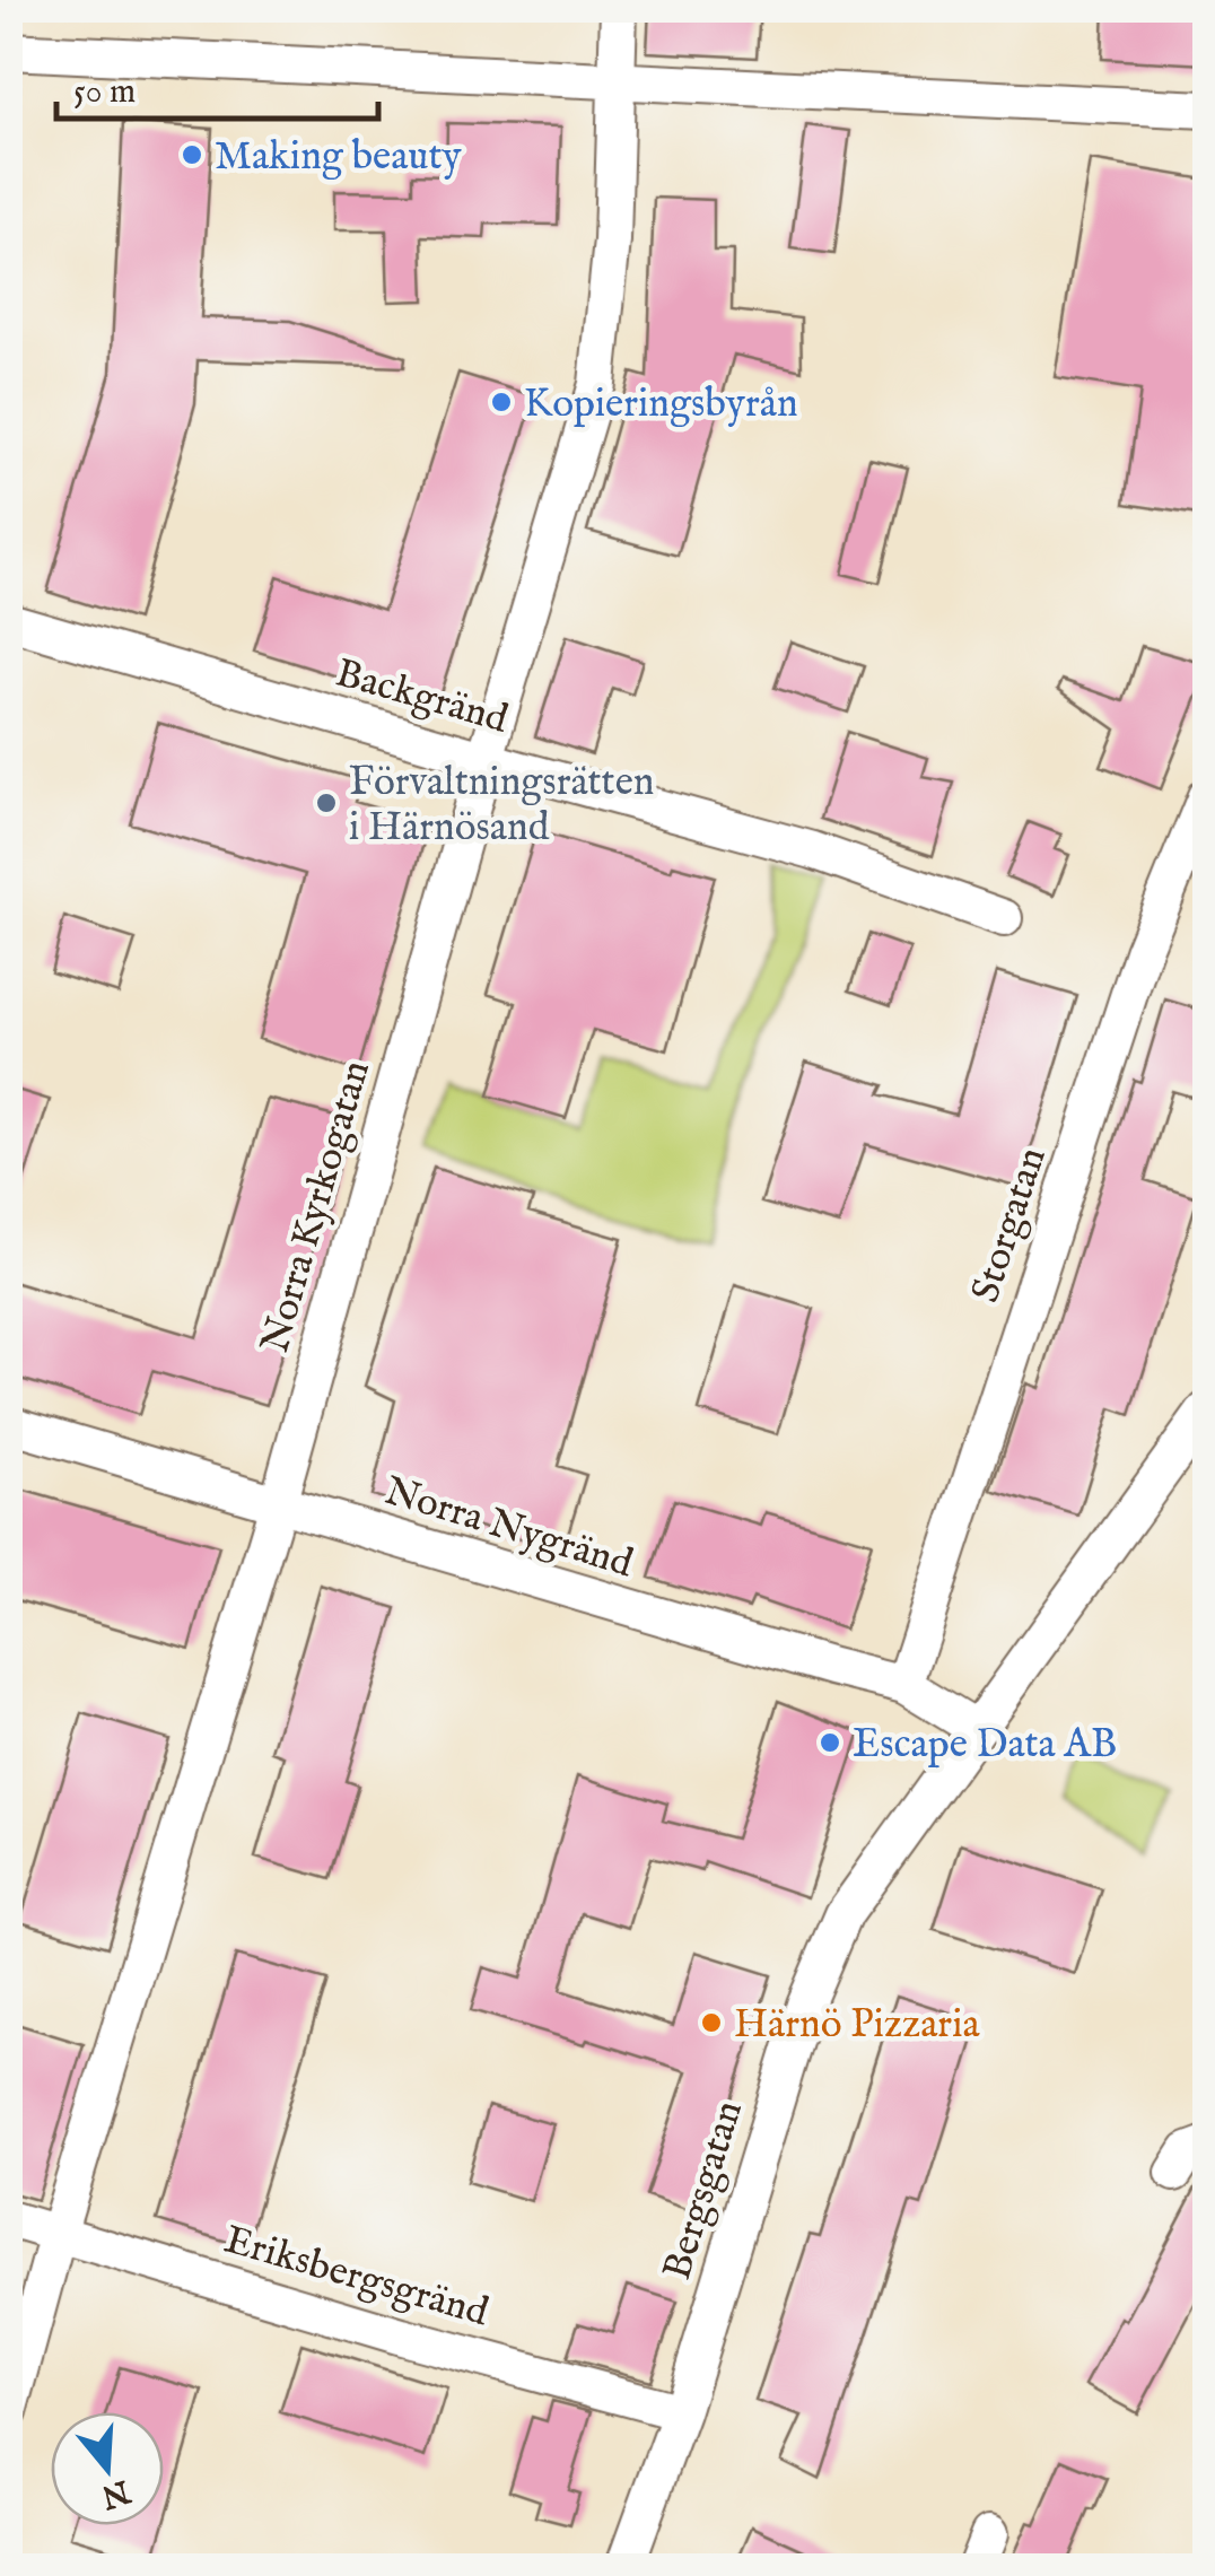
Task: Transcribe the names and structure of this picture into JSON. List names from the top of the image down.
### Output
{
  "streets": {
    "street": [
      "Backgränd",
      "Norra Kyrkogatan",
      "Storgatan",
      "Norra Nygränd",
      "Bergsgatan",
      "Eriksbergsgränd"
    ]
  },
  "crossings": [
    ["Backgränd", "Norra Kyrkogatan"],
    ["Norra Kyrkogatan", "Norra Nygränd"],
    ["Norra Kyrkogatan", "Eriksbergsgränd"],
    ["Storgatan", "Norra Nygränd"],
    ["Norra Nygränd", "Bergsgatan"],
    ["Bergsgatan", "Eriksbergsgränd"]
  ],
  "places": [
    "Making beauty",
    "Kopieringsbyrån",
    "Förvaltningsrätten i Härnösand",
    "Escape Data AB",
    "Härnö Pizzaria"
  ],
  "scale_bar": "50 m",
  "north": "bottom"
}
